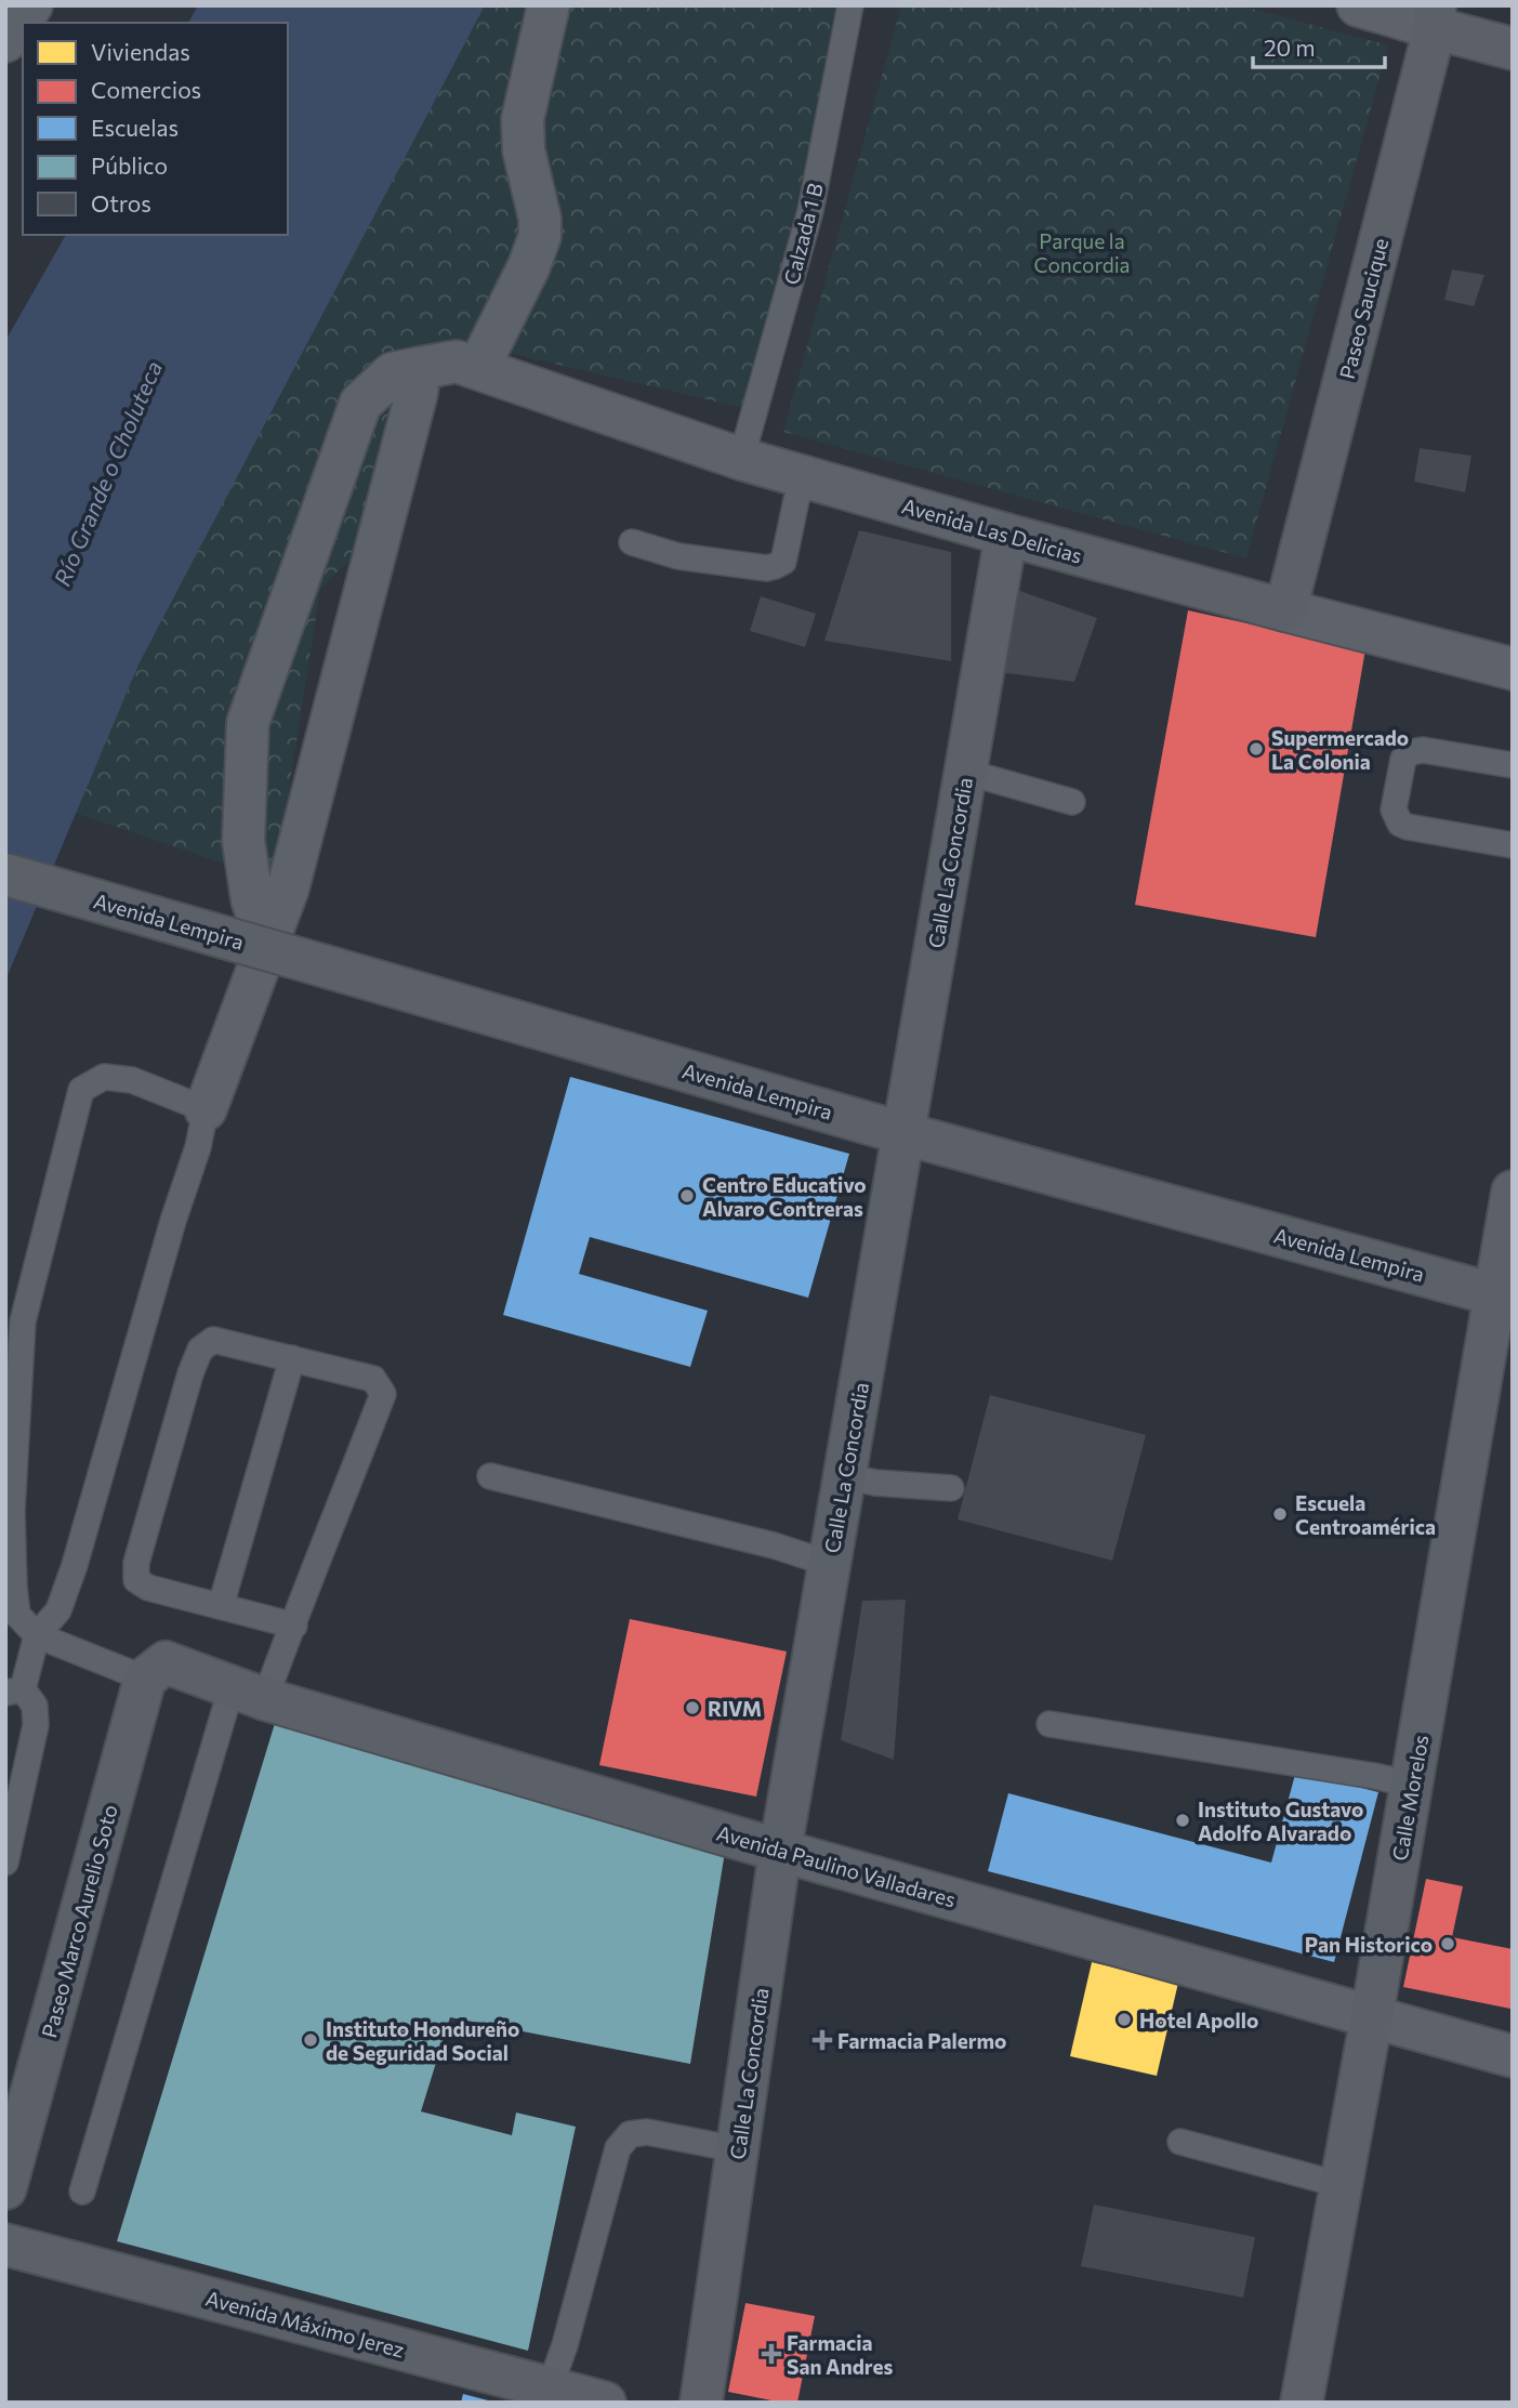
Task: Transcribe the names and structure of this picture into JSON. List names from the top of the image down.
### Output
{
  "streets": {
    "main road": [
      "Paseo Saucique",
      "Avenida Las Delicias",
      "Calle La Concordia",
      "Avenida Lempira",
      "Calle Morelos",
      "Avenida Paulino Valladares",
      "Paseo Marco Aurelio Soto",
      "Avenida Máximo Jerez"
    ],
    "lane": ["Calzada 1 B"]
  },
  "crossings": [
    ["Calzada 1 B", "Avenida Las Delicias"],
    ["Paseo Saucique", "Avenida Las Delicias"],
    ["Avenida Las Delicias", "Calle La Concordia"],
    ["Calle La Concordia", "Avenida Lempira"],
    ["Calle La Concordia", "Avenida Paulino Valladares"],
    ["Avenida Lempira", "Calle Morelos"],
    ["Calle Morelos", "Avenida Paulino Valladares"],
    ["Avenida Paulino Valladares", "Paseo Marco Aurelio Soto"]
  ],
  "water": ["Río Grande o Choluteca"],
  "parks": ["Parque la Concordia"],
  "places": {
    "other": [
      "Supermercado La Colonia",
      "Centro Educativo Alvaro Contreras",
      "Escuela Centroamérica",
      "RIVM",
      "Instituto Gustavo Adolfo Alvarado",
      "Pan Historico",
      "Hotel Apollo",
      "Instituto Hondureño de Seguridad Social"
    ],
    "health": ["Farmacia Palermo", "Farmacia San Andres"]
  },
  "legend": [
    "Viviendas",
    "Comercios",
    "Escuelas",
    "Público",
    "Otros"
  ],
  "scale_bar": "20 m"
}
